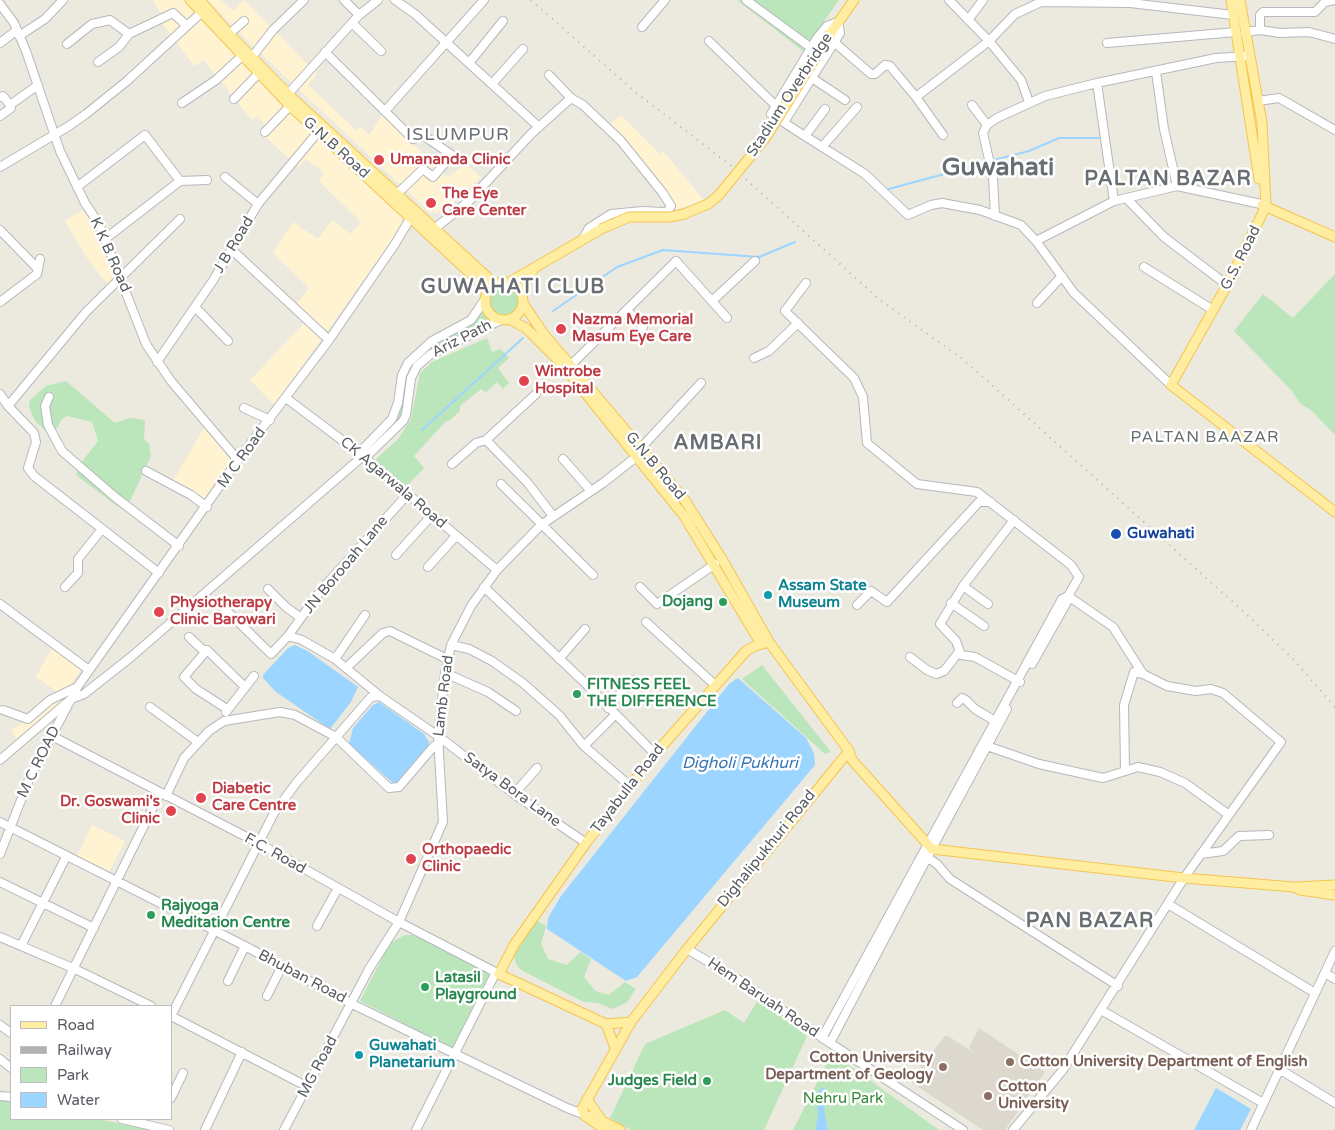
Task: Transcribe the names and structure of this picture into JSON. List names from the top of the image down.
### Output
{
  "streets": {
    "main road": [
      "Stadium Overbridge",
      "G.N.B Road",
      "G.S. Road",
      "Tayabulla Road",
      "Dighalipukhuri Road"
    ],
    "street": [
      "J B Road",
      "K K B Road",
      "Ariz Path",
      "M C Road",
      "CK Agarwala Road",
      "JN Borooah Lane",
      "Lamb Road",
      "M C ROAD",
      "Satya Bora Lane",
      "F.C. Road",
      "Bhuban Road",
      "Hem Baruah Road",
      "MG Road"
    ]
  },
  "crossings": [
    ["Stadium Overbridge", "G.N.B Road"],
    ["Stadium Overbridge", "Ariz Path"],
    ["G.N.B Road", "J B Road"],
    ["G.N.B Road", "Ariz Path"],
    ["G.N.B Road", "M C Road"],
    ["G.N.B Road", "Lamb Road"],
    ["G.N.B Road", "Tayabulla Road"],
    ["J B Road", "K K B Road"],
    ["K K B Road", "M C Road"],
    ["Ariz Path", "CK Agarwala Road"],
    ["M C Road", "CK Agarwala Road"],
    ["M C Road", "M C ROAD"],
    ["CK Agarwala Road", "JN Borooah Lane"],
    ["CK Agarwala Road", "Lamb Road"],
    ["JN Borooah Lane", "Satya Bora Lane"],
    ["Lamb Road", "Satya Bora Lane"],
    ["Lamb Road", "F.C. Road"],
    ["Lamb Road", "Bhuban Road"],
    ["Lamb Road", "MG Road"],
    ["M C ROAD", "F.C. Road"],
    ["M C ROAD", "Bhuban Road"],
    ["Tayabulla Road", "Satya Bora Lane"],
    ["Tayabulla Road", "F.C. Road"],
    ["Dighalipukhuri Road", "Hem Baruah Road"],
    ["Bhuban Road", "MG Road"]
  ],
  "districts": [
    "ISLUMPUR",
    "Guwahati",
    "PALTAN BAZAR",
    "GUWAHATI CLUB",
    "PALTAN BAAZAR",
    "AMBARI",
    "PAN BAZAR"
  ],
  "water": ["Digholi Pukhuri"],
  "parks": ["Nehru Park"],
  "places": [
    "Umananda Clinic",
    "The Eye Care Center",
    "Nazma Memorial Masum Eye Care",
    "Wintrobe Hospital",
    "Guwahati",
    "Assam State Museum",
    "Dojang",
    "Physiotherapy Clinic Barowari",
    "FITNESS FEEL THE DIFFERENCE",
    "Diabetic Care Centre",
    "Dr. Goswami's Clinic",
    "Orthopaedic Clinic",
    "Rajyoga Meditation Centre",
    "Latasil Playground",
    "Guwahati Planetarium",
    "Cotton University Department of English",
    "Cotton University Department of Geology",
    "Judges Field",
    "Cotton University"
  ],
  "legend": [
    "Road",
    "Railway",
    "Park",
    "Water"
  ]
}
